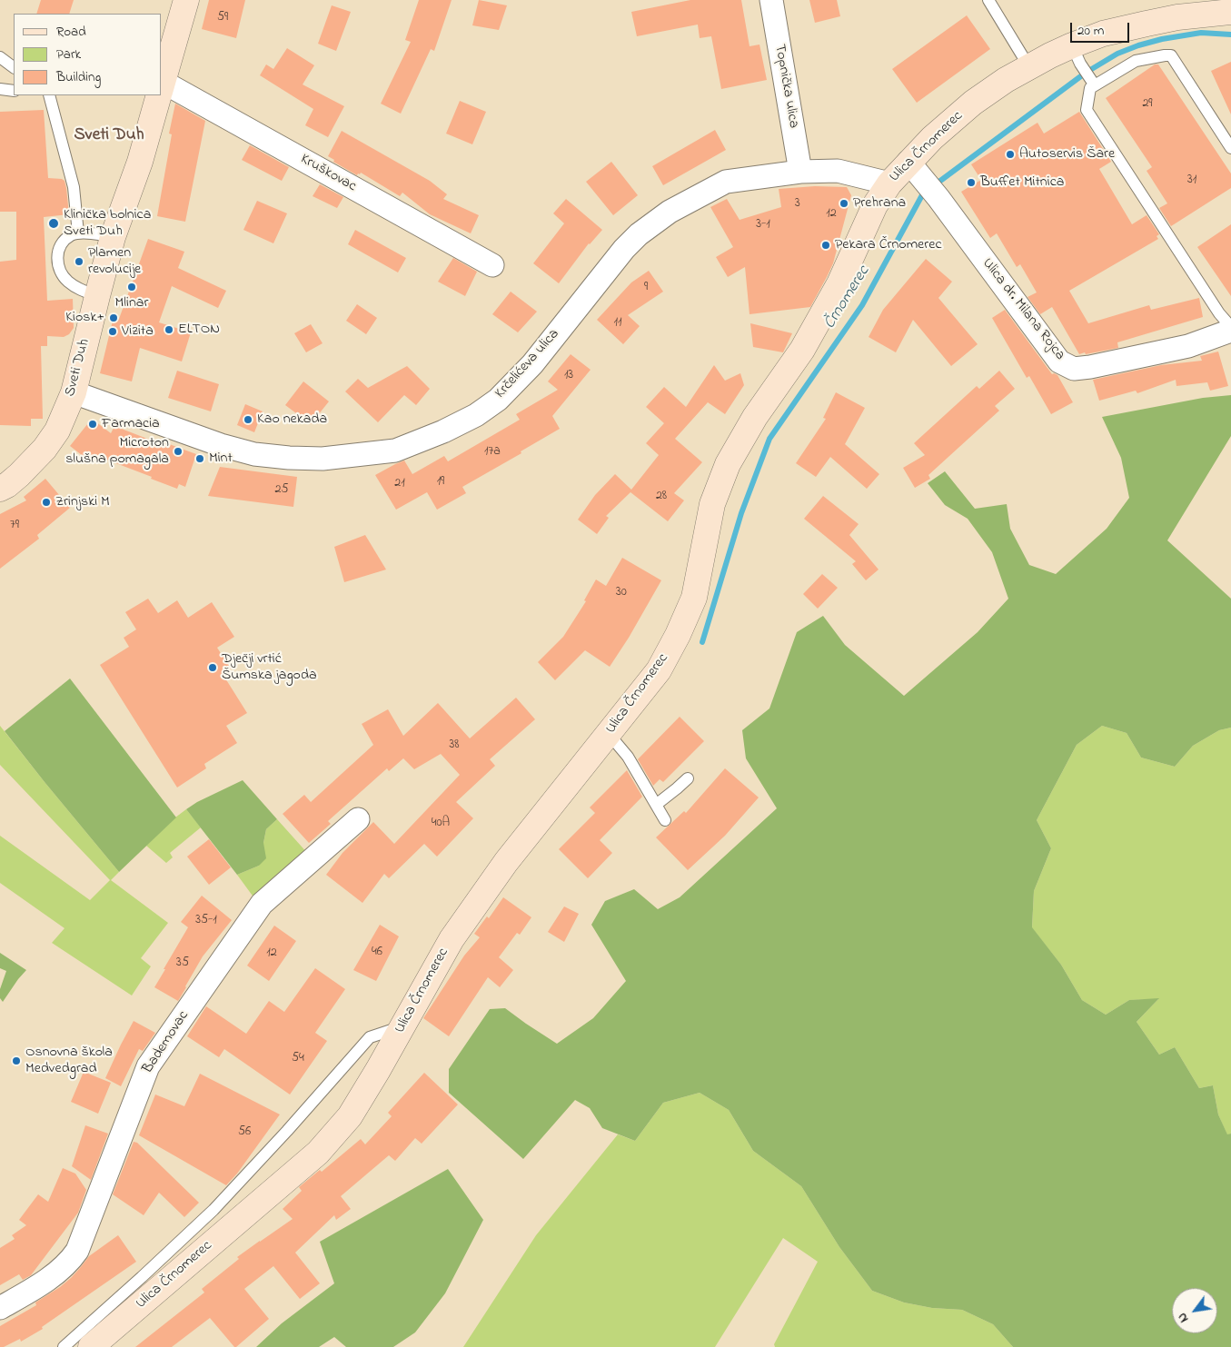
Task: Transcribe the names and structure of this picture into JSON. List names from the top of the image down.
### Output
{
  "streets": {
    "street": [
      "Topnička ulica",
      "Ulica Črnomerec",
      "Kruškovac",
      "Ulica dr. Milana Rojca",
      "Krčelićeva ulica",
      "Sveti Duh",
      "Bademovac"
    ]
  },
  "crossings": [
    ["Topnička ulica", "Krčelićeva ulica"],
    ["Ulica Črnomerec", "Ulica dr. Milana Rojca"],
    ["Ulica Črnomerec", "Krčelićeva ulica"],
    ["Krčelićeva ulica", "Sveti Duh"]
  ],
  "districts": ["Sveti Duh"],
  "water": ["Črnomerec"],
  "places": [
    "Autoservis Šare",
    "Buffet Mitnica",
    "Prehrana",
    "Klinička bolnica Sveti Duh",
    "Pekara Črnomerec",
    "Plamen revolucije",
    "Mlinar",
    "Kiosk+",
    "ELTON",
    "Vizita",
    "Kao nekada",
    "Farmacia",
    "Microton slušna pomagala",
    "Mint",
    "Zrinjski M",
    "Dječji vrtić Šumska jagoda",
    "Osnovna škola Medvedgrad"
  ],
  "house_numbers": [
    "59",
    "29",
    "31",
    "3",
    "12",
    "3-1",
    "9",
    "11",
    "13",
    "17a",
    "19",
    "21",
    "25",
    "28",
    "79",
    "30",
    "38",
    "40A",
    "35-1",
    "46",
    "12",
    "35",
    "54",
    "56"
  ],
  "legend": ["Road", "Park", "Building"],
  "scale_bar": "20 m",
  "north": "bottom left"
}
